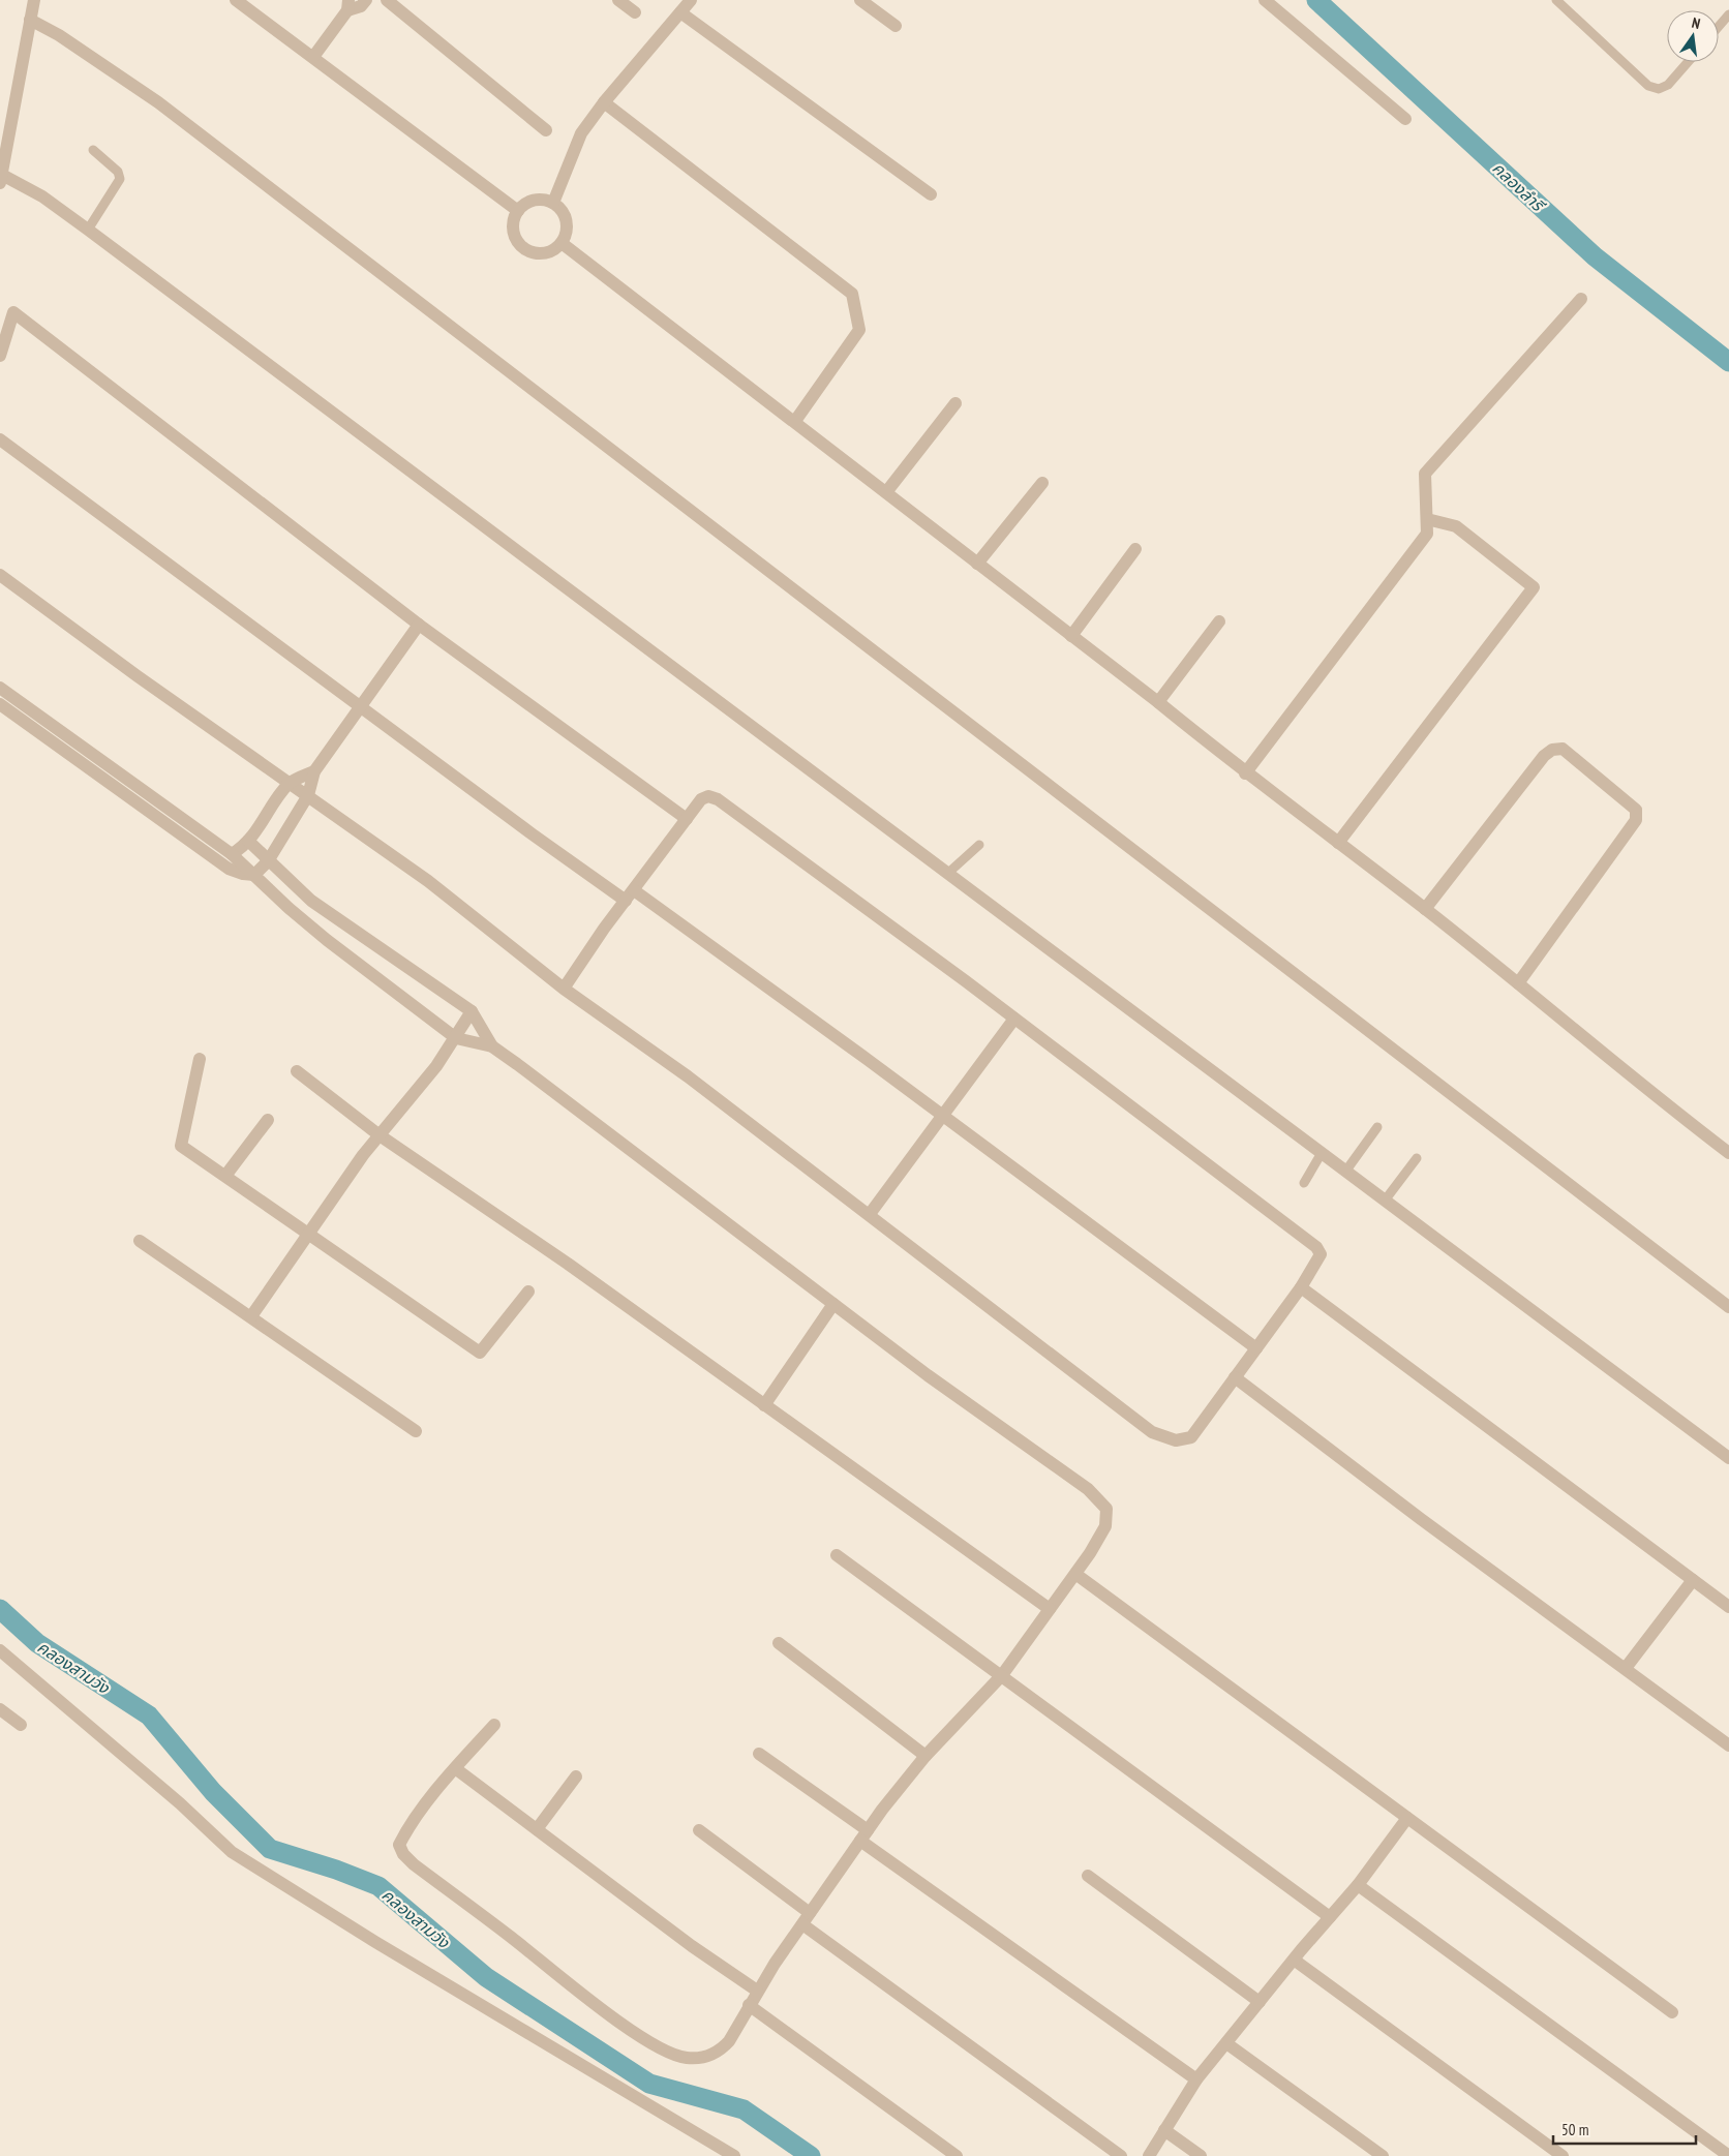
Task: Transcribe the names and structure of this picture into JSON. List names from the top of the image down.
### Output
{
  "water": ["คลองลำรี", "คลองสามวัง"],
  "scale_bar": "50 m",
  "north": "top"
}
